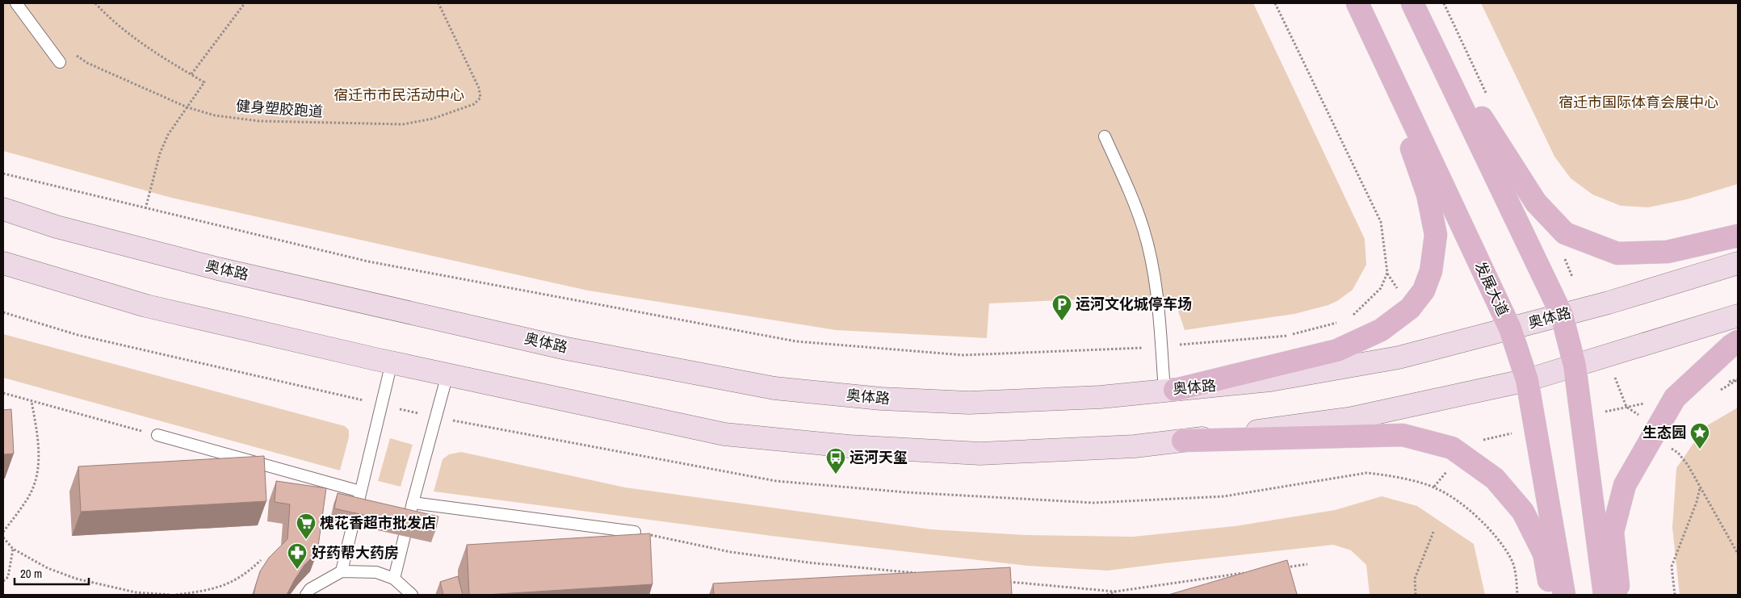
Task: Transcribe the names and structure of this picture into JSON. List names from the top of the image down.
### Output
{
  "streets": {
    "main road": ["奥体路", "发展大道"],
    "path": ["健身塑胶跑道"]
  },
  "crossings": [
    ["奥体路", "发展大道"]
  ],
  "parks": ["宿迁市市民活动中心", "宿迁市国际体育会展中心"],
  "places": {
    "parking": ["运河文化城停车场"],
    "place": ["生态园"],
    "bus stop": ["运河天玺"],
    "supermarket": ["槐花香超市批发店"],
    "pharmacy": ["好药帮大药房"]
  },
  "scale_bar": "20 m"
}
